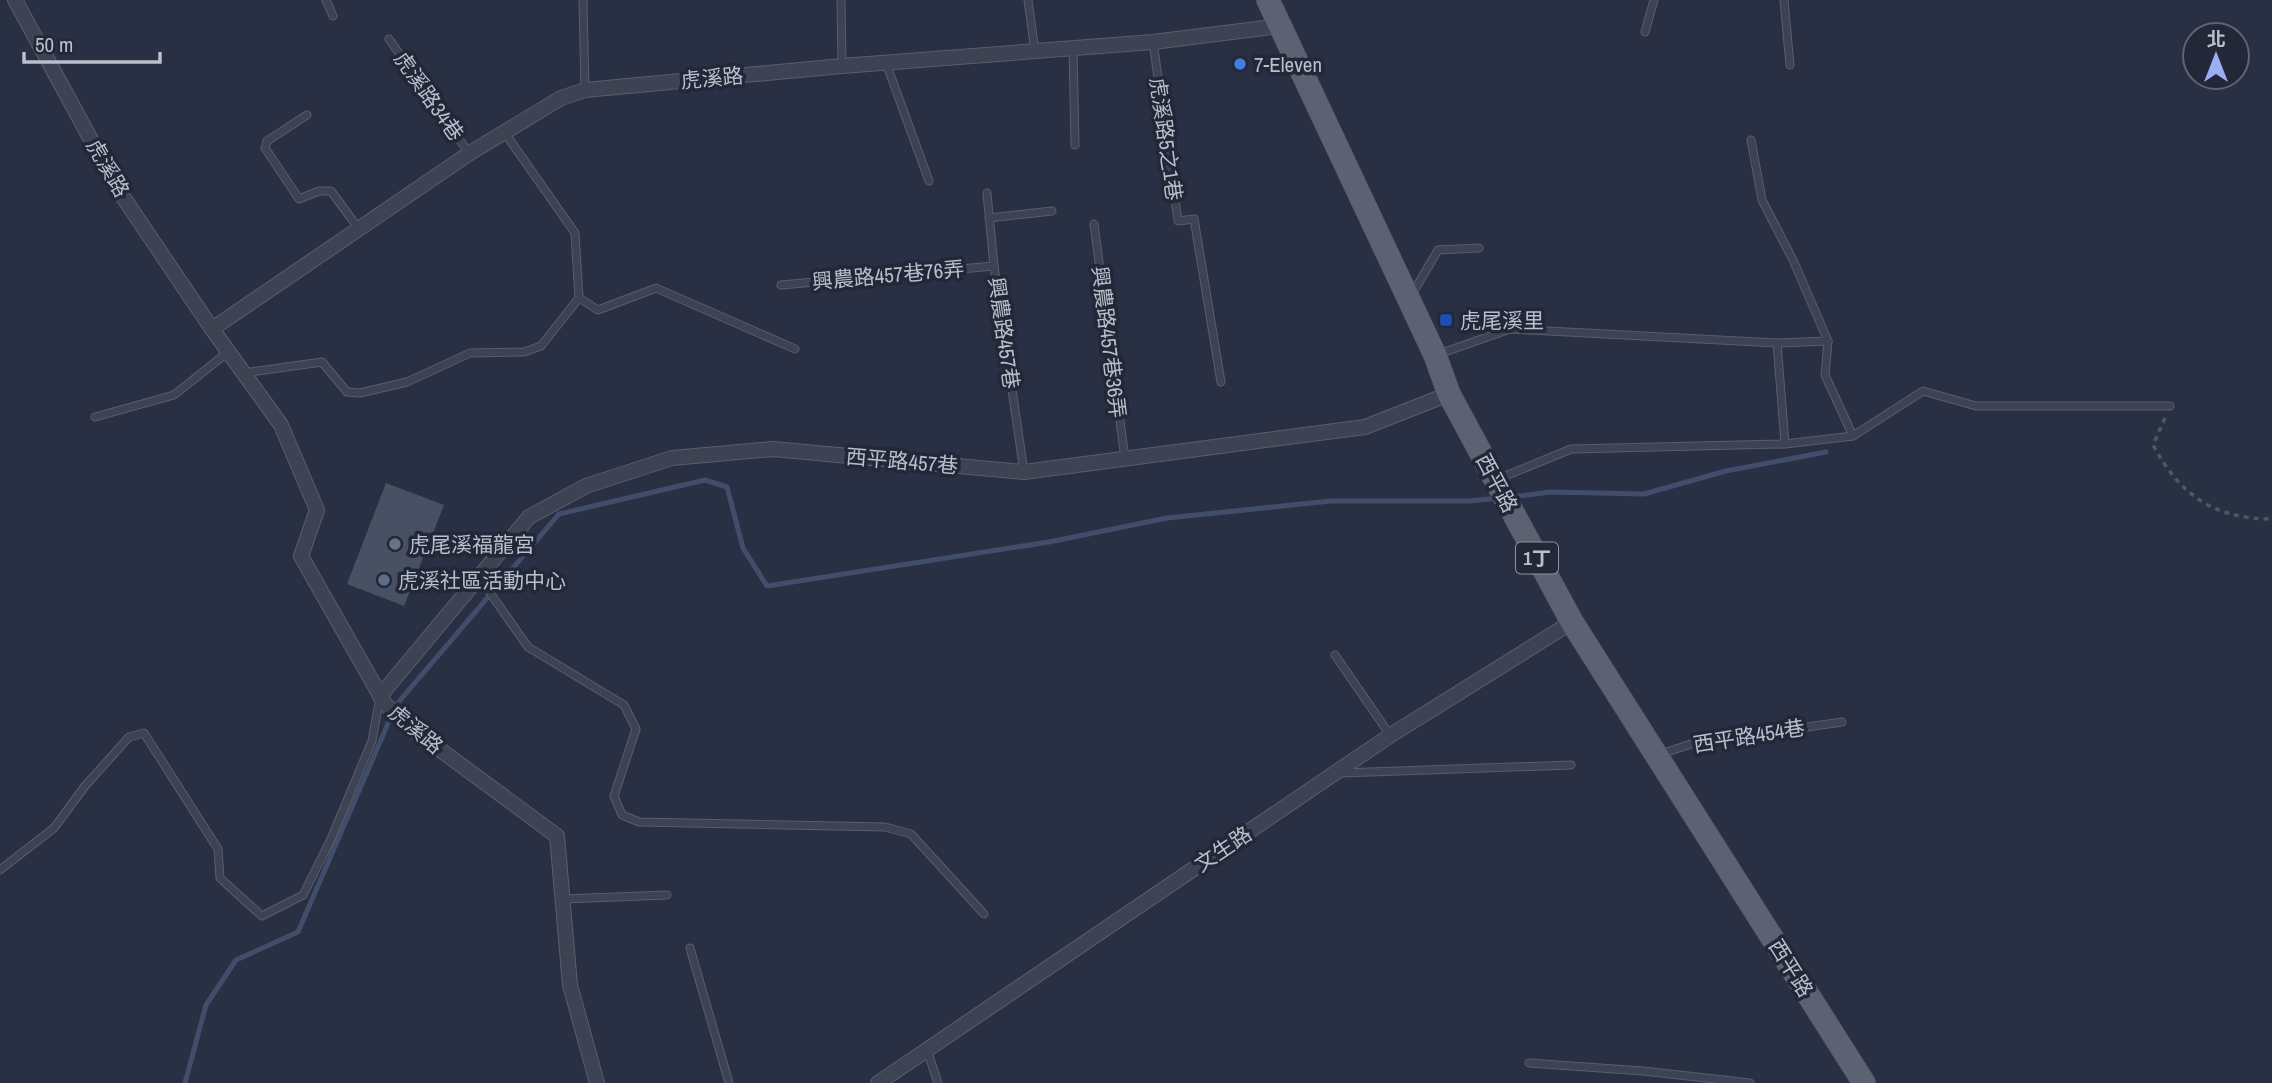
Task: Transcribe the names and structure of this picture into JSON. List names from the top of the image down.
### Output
{
  "streets": {
    "main road": ["西平路", "1丁"],
    "street": ["虎溪路", "西平路457巷", "文生路"],
    "lane": [
      "虎溪路34巷",
      "虎溪路5之1巷",
      "興農路457巷76弄",
      "興農路457巷",
      "興農路457巷36弄",
      "西平路454巷"
    ]
  },
  "crossings": [
    ["虎溪路", "虎溪路34巷"],
    ["虎溪路", "虎溪路5之1巷"],
    ["虎溪路", "西平路457巷"],
    ["虎溪路", "西平路"],
    ["興農路457巷76弄", "興農路457巷"],
    ["興農路457巷", "西平路457巷"],
    ["興農路457巷36弄", "西平路457巷"],
    ["西平路457巷", "西平路"],
    ["西平路", "西平路454巷"],
    ["西平路", "文生路"]
  ],
  "places": {
    "other": ["7-Eleven", "虎尾溪福龍宮", "虎溪社區活動中心"],
    "transit": ["虎尾溪里"]
  },
  "scale_bar": "50 m",
  "north": "top"
}
